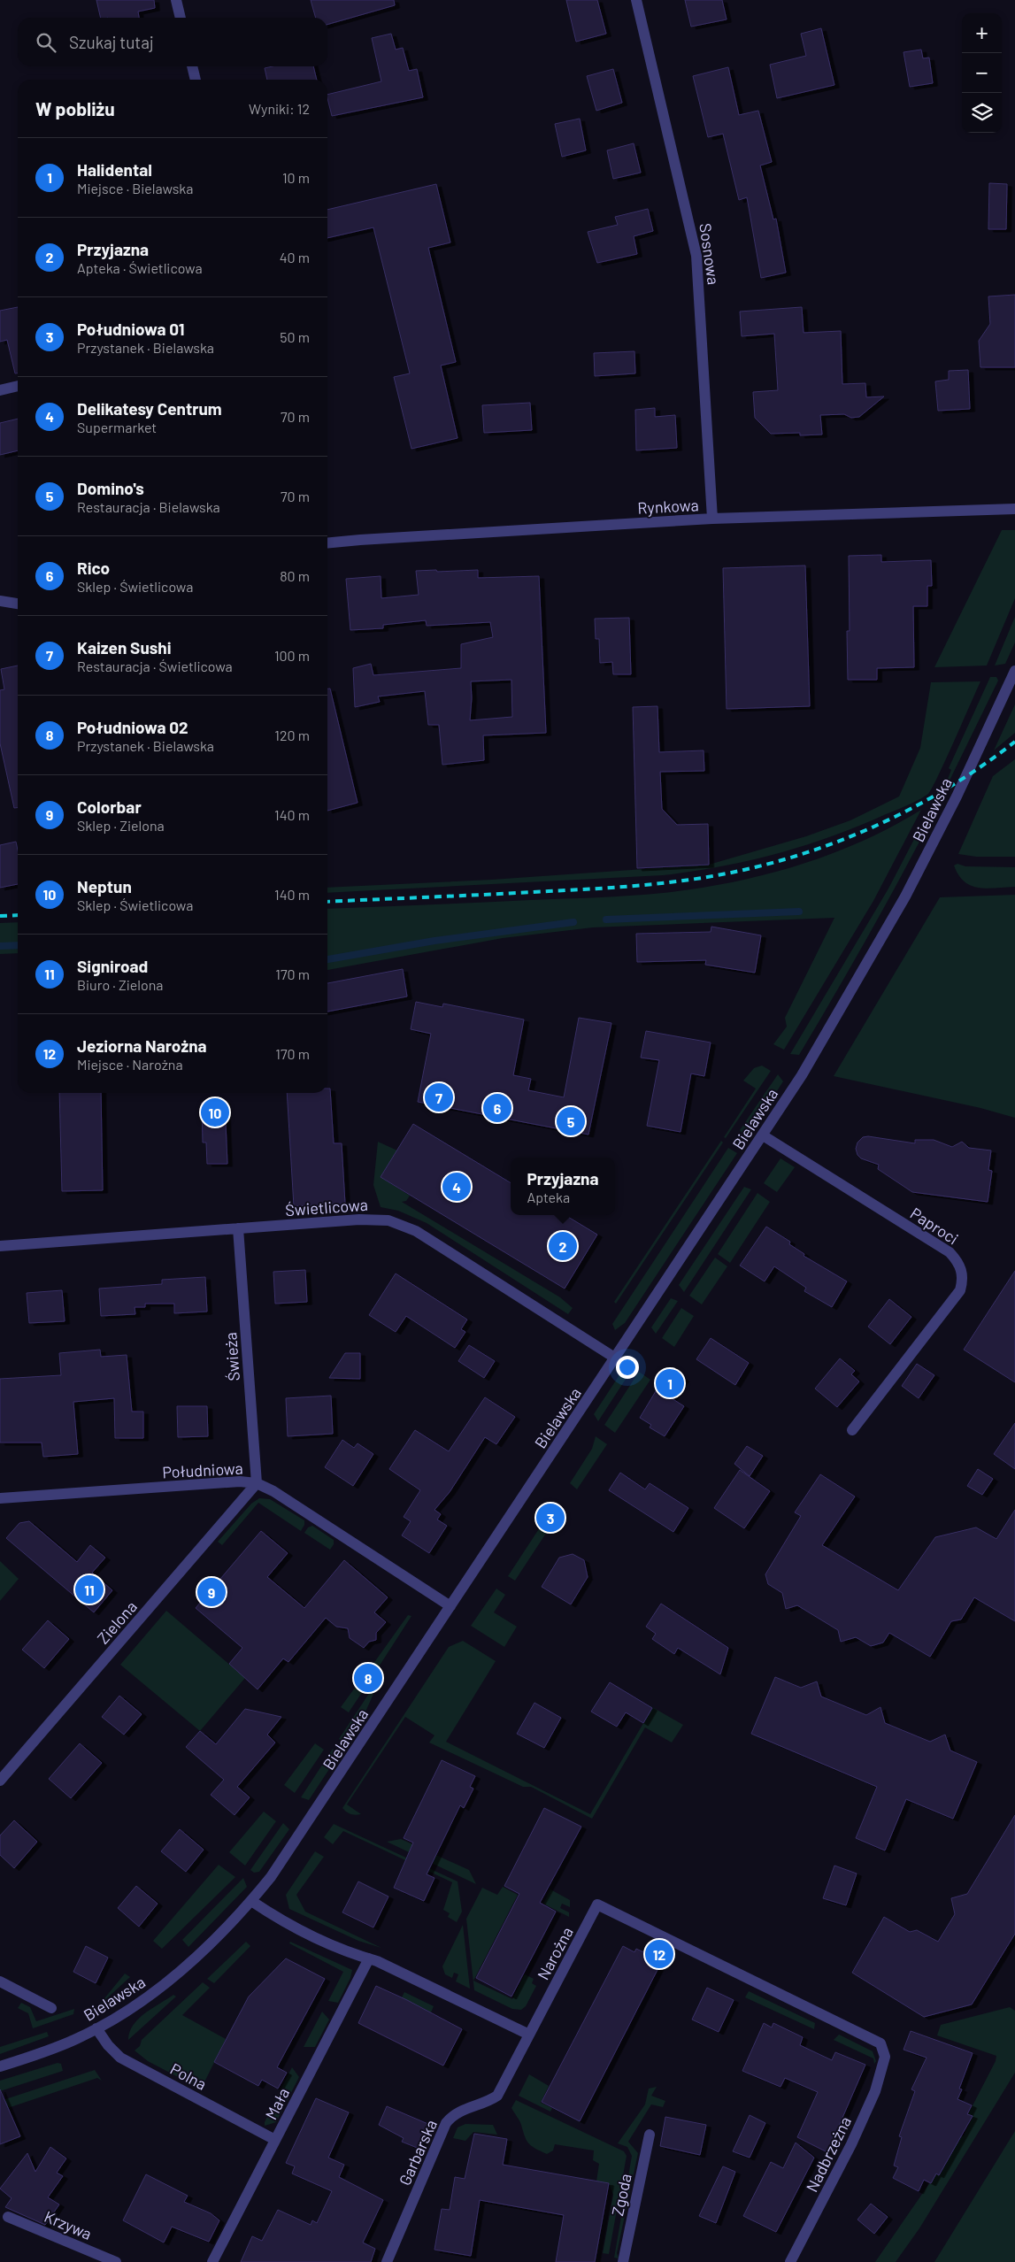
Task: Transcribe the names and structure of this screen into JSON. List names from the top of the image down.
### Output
{
  "streets": {
    "street": [
      "Sosnowa",
      "Rynkowa",
      "Bielawska",
      "Świetlicowa",
      "Paproci",
      "Świeża",
      "Południowa",
      "Zielona",
      "Narożna",
      "Polna",
      "Mała",
      "Garbarska",
      "Nadbrzeżna",
      "Zgoda",
      "Krzywa"
    ]
  },
  "crossings": [
    ["Sosnowa", "Rynkowa"],
    ["Bielawska", "Świetlicowa"],
    ["Bielawska", "Paproci"],
    ["Bielawska", "Południowa"],
    ["Bielawska", "Polna"],
    ["Świetlicowa", "Świeża"],
    ["Świeża", "Południowa"],
    ["Świeża", "Zielona"],
    ["Południowa", "Zielona"],
    ["Narożna", "Garbarska"],
    ["Narożna", "Nadbrzeżna"],
    ["Polna", "Mała"]
  ],
  "page": {
    "map_buttons": ["+", "−"],
    "search": "Szukaj tutaj",
    "heading": ["W pobliżu", "Wyniki: 12"],
    "list": [
      {
        "mark": "1",
        "name": "Halidental",
        "note": "Miejsce · Bielawska",
        "value": "10 m"
      },
      {
        "mark": "2",
        "name": "Przyjazna",
        "note": "Apteka · Świetlicowa",
        "value": "40 m"
      },
      {
        "mark": "3",
        "name": "Południowa 01",
        "note": "Przystanek · Bielawska",
        "value": "50 m"
      },
      {
        "mark": "4",
        "name": "Delikatesy Centrum",
        "note": "Supermarket",
        "value": "70 m"
      },
      {
        "mark": "5",
        "name": "Domino's",
        "note": "Restauracja · Bielawska",
        "value": "70 m"
      },
      {
        "mark": "6",
        "name": "Rico",
        "note": "Sklep · Świetlicowa",
        "value": "80 m"
      },
      {
        "mark": "7",
        "name": "Kaizen Sushi",
        "note": "Restauracja · Świetlicowa",
        "value": "100 m"
      },
      {
        "mark": "8",
        "name": "Południowa 02",
        "note": "Przystanek · Bielawska",
        "value": "120 m"
      },
      {
        "mark": "9",
        "name": "Colorbar",
        "note": "Sklep · Zielona",
        "value": "140 m"
      },
      {
        "mark": "10",
        "name": "Neptun",
        "note": "Sklep · Świetlicowa",
        "value": "140 m"
      },
      {
        "mark": "11",
        "name": "Signiroad",
        "note": "Biuro · Zielona",
        "value": "170 m"
      },
      {
        "mark": "12",
        "name": "Jeziorna Narożna",
        "note": "Miejsce · Narożna",
        "value": "170 m"
      }
    ],
    "pins": [
      "7",
      "6",
      "10",
      "5",
      "4",
      "2",
      "1",
      "3",
      "11",
      "9",
      "8",
      "12"
    ],
    "popup": ["Przyjazna", "Apteka"]
  }
}
